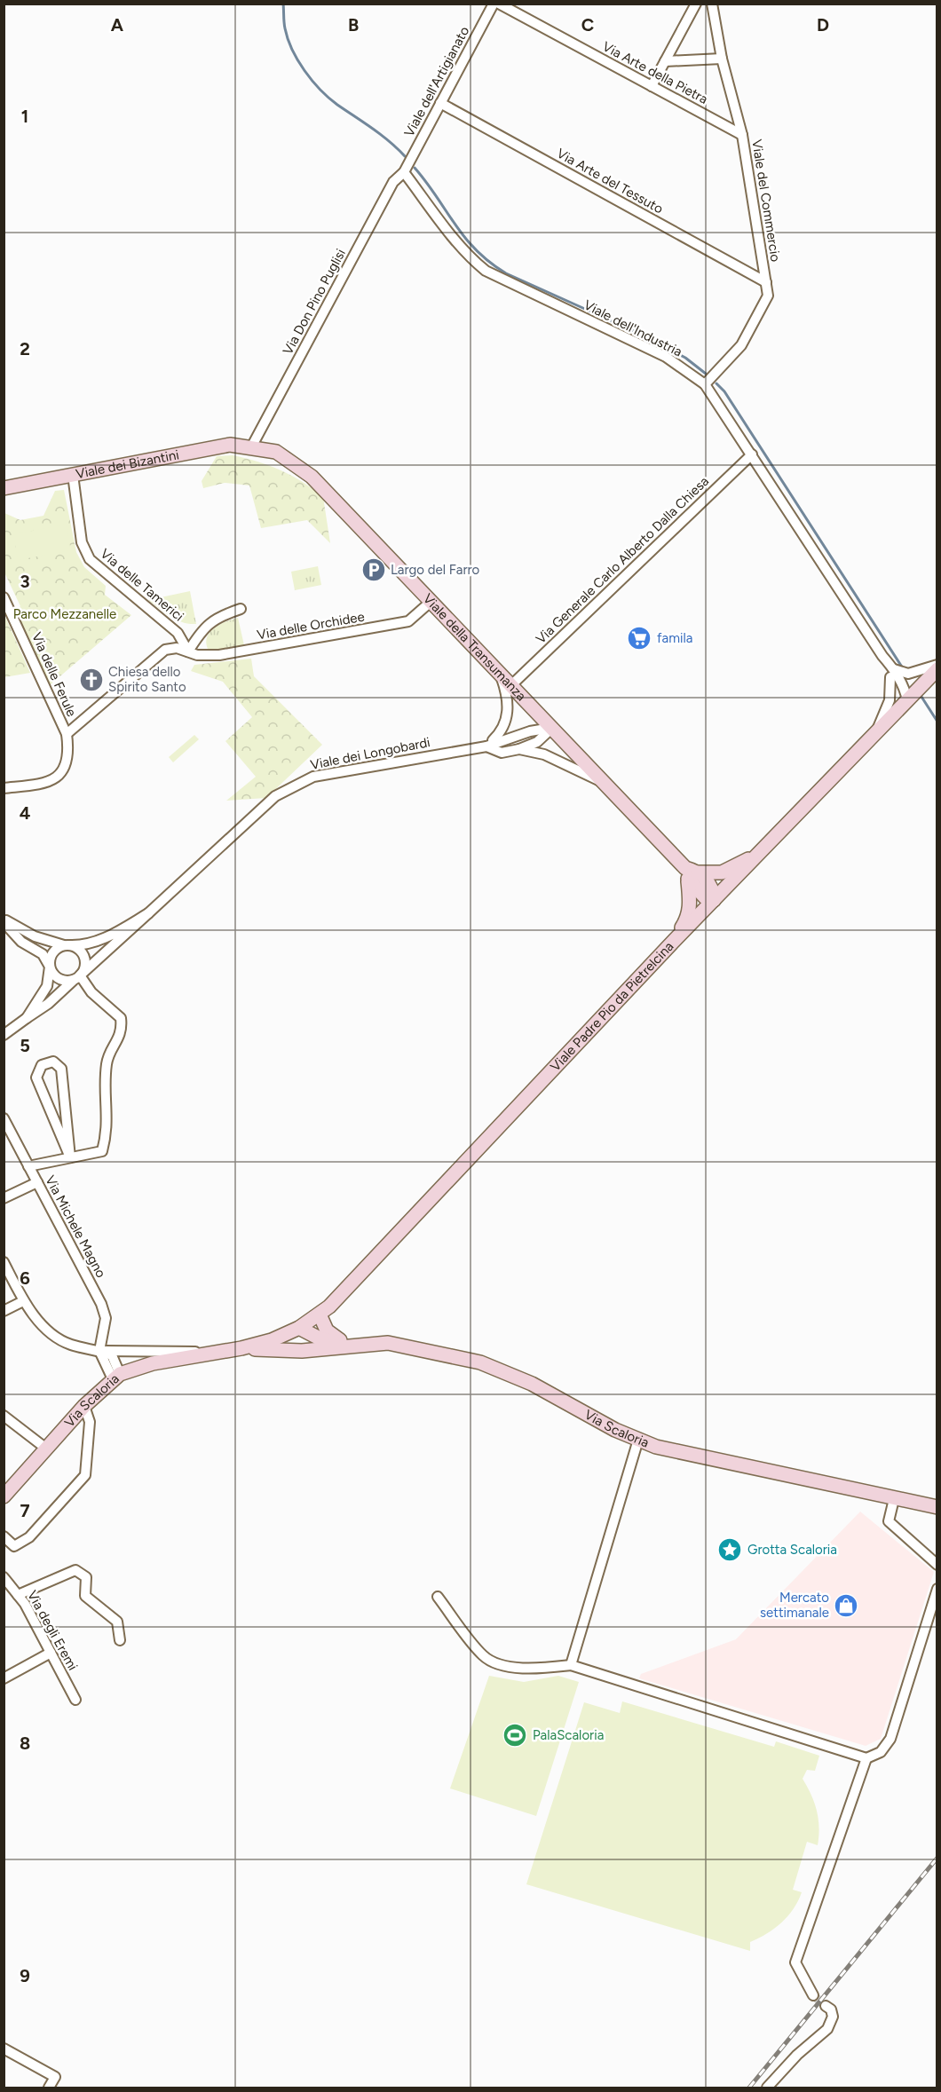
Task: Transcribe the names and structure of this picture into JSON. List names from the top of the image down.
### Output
{
  "streets": {
    "street": [
      "Via Arte della Pietra",
      "Viale dell'Artigianato",
      "Via Arte del Tessuto",
      "Viale del Commercio",
      "Via Don Pino Puglisi",
      "Viale dell'Industria",
      "Viale dei Bizantini",
      "Via Generale Carlo Alberto Dalla Chiesa",
      "Via delle Tamerici",
      "Via delle Orchidee",
      "Viale della Transumanza",
      "Via delle Ferule",
      "Viale dei Longobardi",
      "Viale Padre Pio da Pietrelcina",
      "Via Michele Magno",
      "Via Scaloria",
      "Via degli Eremi"
    ]
  },
  "crossings": [
    ["Via Arte della Pietra", "Viale del Commercio"],
    ["Viale dell'Artigianato", "Via Arte del Tessuto"],
    ["Viale dell'Artigianato", "Via Don Pino Puglisi"],
    ["Viale dell'Artigianato", "Viale dell'Industria"],
    ["Via Arte del Tessuto", "Viale del Commercio"],
    ["Viale del Commercio", "Viale dell'Industria"],
    ["Via Don Pino Puglisi", "Viale dell'Industria"],
    ["Via Don Pino Puglisi", "Viale dei Bizantini"],
    ["Via Don Pino Puglisi", "Viale della Transumanza"],
    ["Viale dell'Industria", "Via Generale Carlo Alberto Dalla Chiesa"],
    ["Viale dell'Industria", "Viale Padre Pio da Pietrelcina"],
    ["Viale dei Bizantini", "Via delle Tamerici"],
    ["Viale dei Bizantini", "Viale della Transumanza"],
    ["Via Generale Carlo Alberto Dalla Chiesa", "Viale della Transumanza"],
    ["Via delle Tamerici", "Via delle Orchidee"],
    ["Via delle Orchidee", "Viale della Transumanza"],
    ["Via delle Orchidee", "Via delle Ferule"],
    ["Viale della Transumanza", "Viale dei Longobardi"],
    ["Viale della Transumanza", "Viale Padre Pio da Pietrelcina"],
    ["Viale Padre Pio da Pietrelcina", "Via Scaloria"],
    ["Via Michele Magno", "Via Scaloria"]
  ],
  "parks": ["Parco Mezzanelle"],
  "places": {
    "parking": ["Largo del Farro"],
    "supermarket": ["famila"],
    "church": ["Chiesa dello Spirito Santo"],
    "place": ["Grotta Scaloria"],
    "shop": ["Mercato settimanale"],
    "sports": ["PalaScaloria"]
  },
  "grid": {
    "columns": [
      "A",
      "B",
      "C",
      "D"
    ],
    "rows": [
      "1",
      "2",
      "3",
      "4",
      "5",
      "6",
      "7",
      "8",
      "9"
    ]
  }
}
